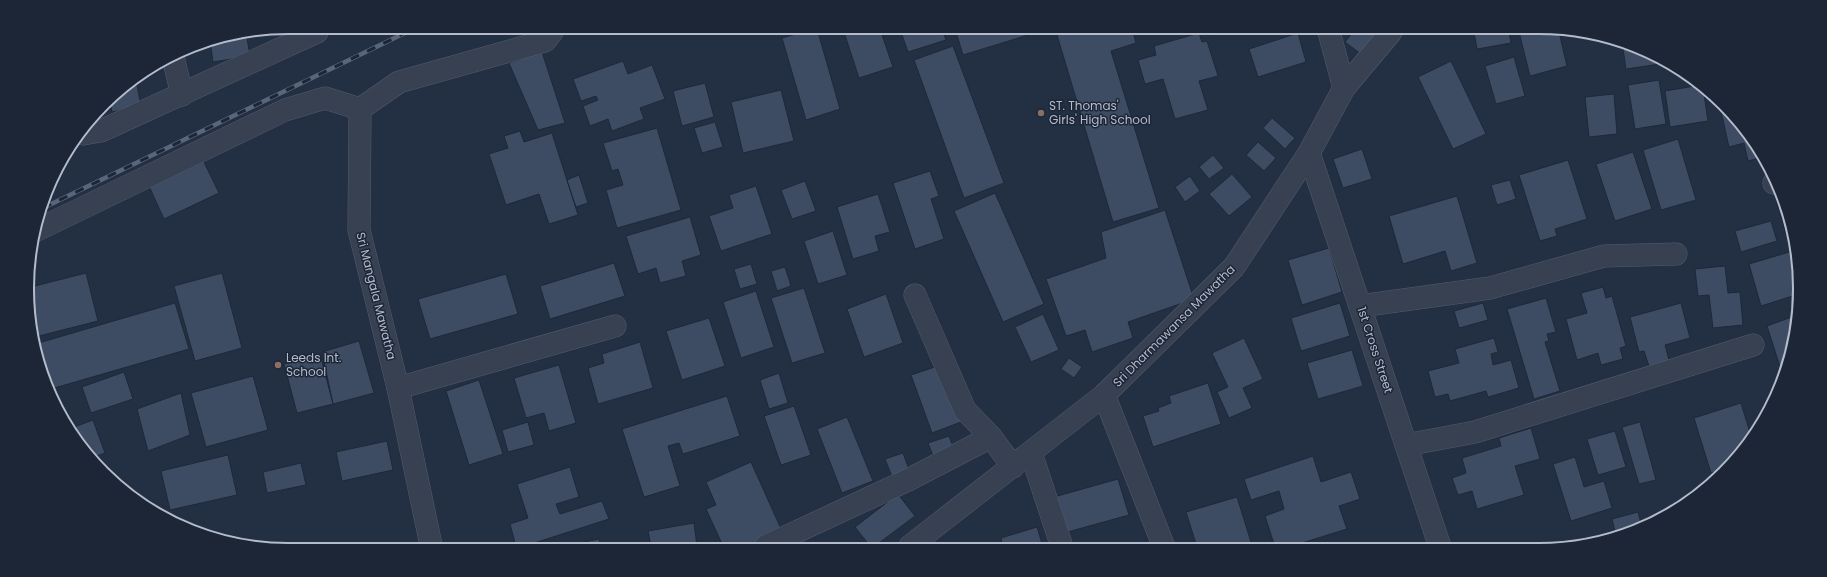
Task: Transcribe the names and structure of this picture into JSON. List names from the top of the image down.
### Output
{
  "streets": {
    "street": ["Sri Mangala Mawatha", "Sri Dharmawansa Mawatha", "1st Cross Street"]
  },
  "crossings": [
    ["Sri Dharmawansa Mawatha", "1st Cross Street"]
  ],
  "places": ["ST. Thomas' Girls' High School", "Leeds Int. School"]
}
